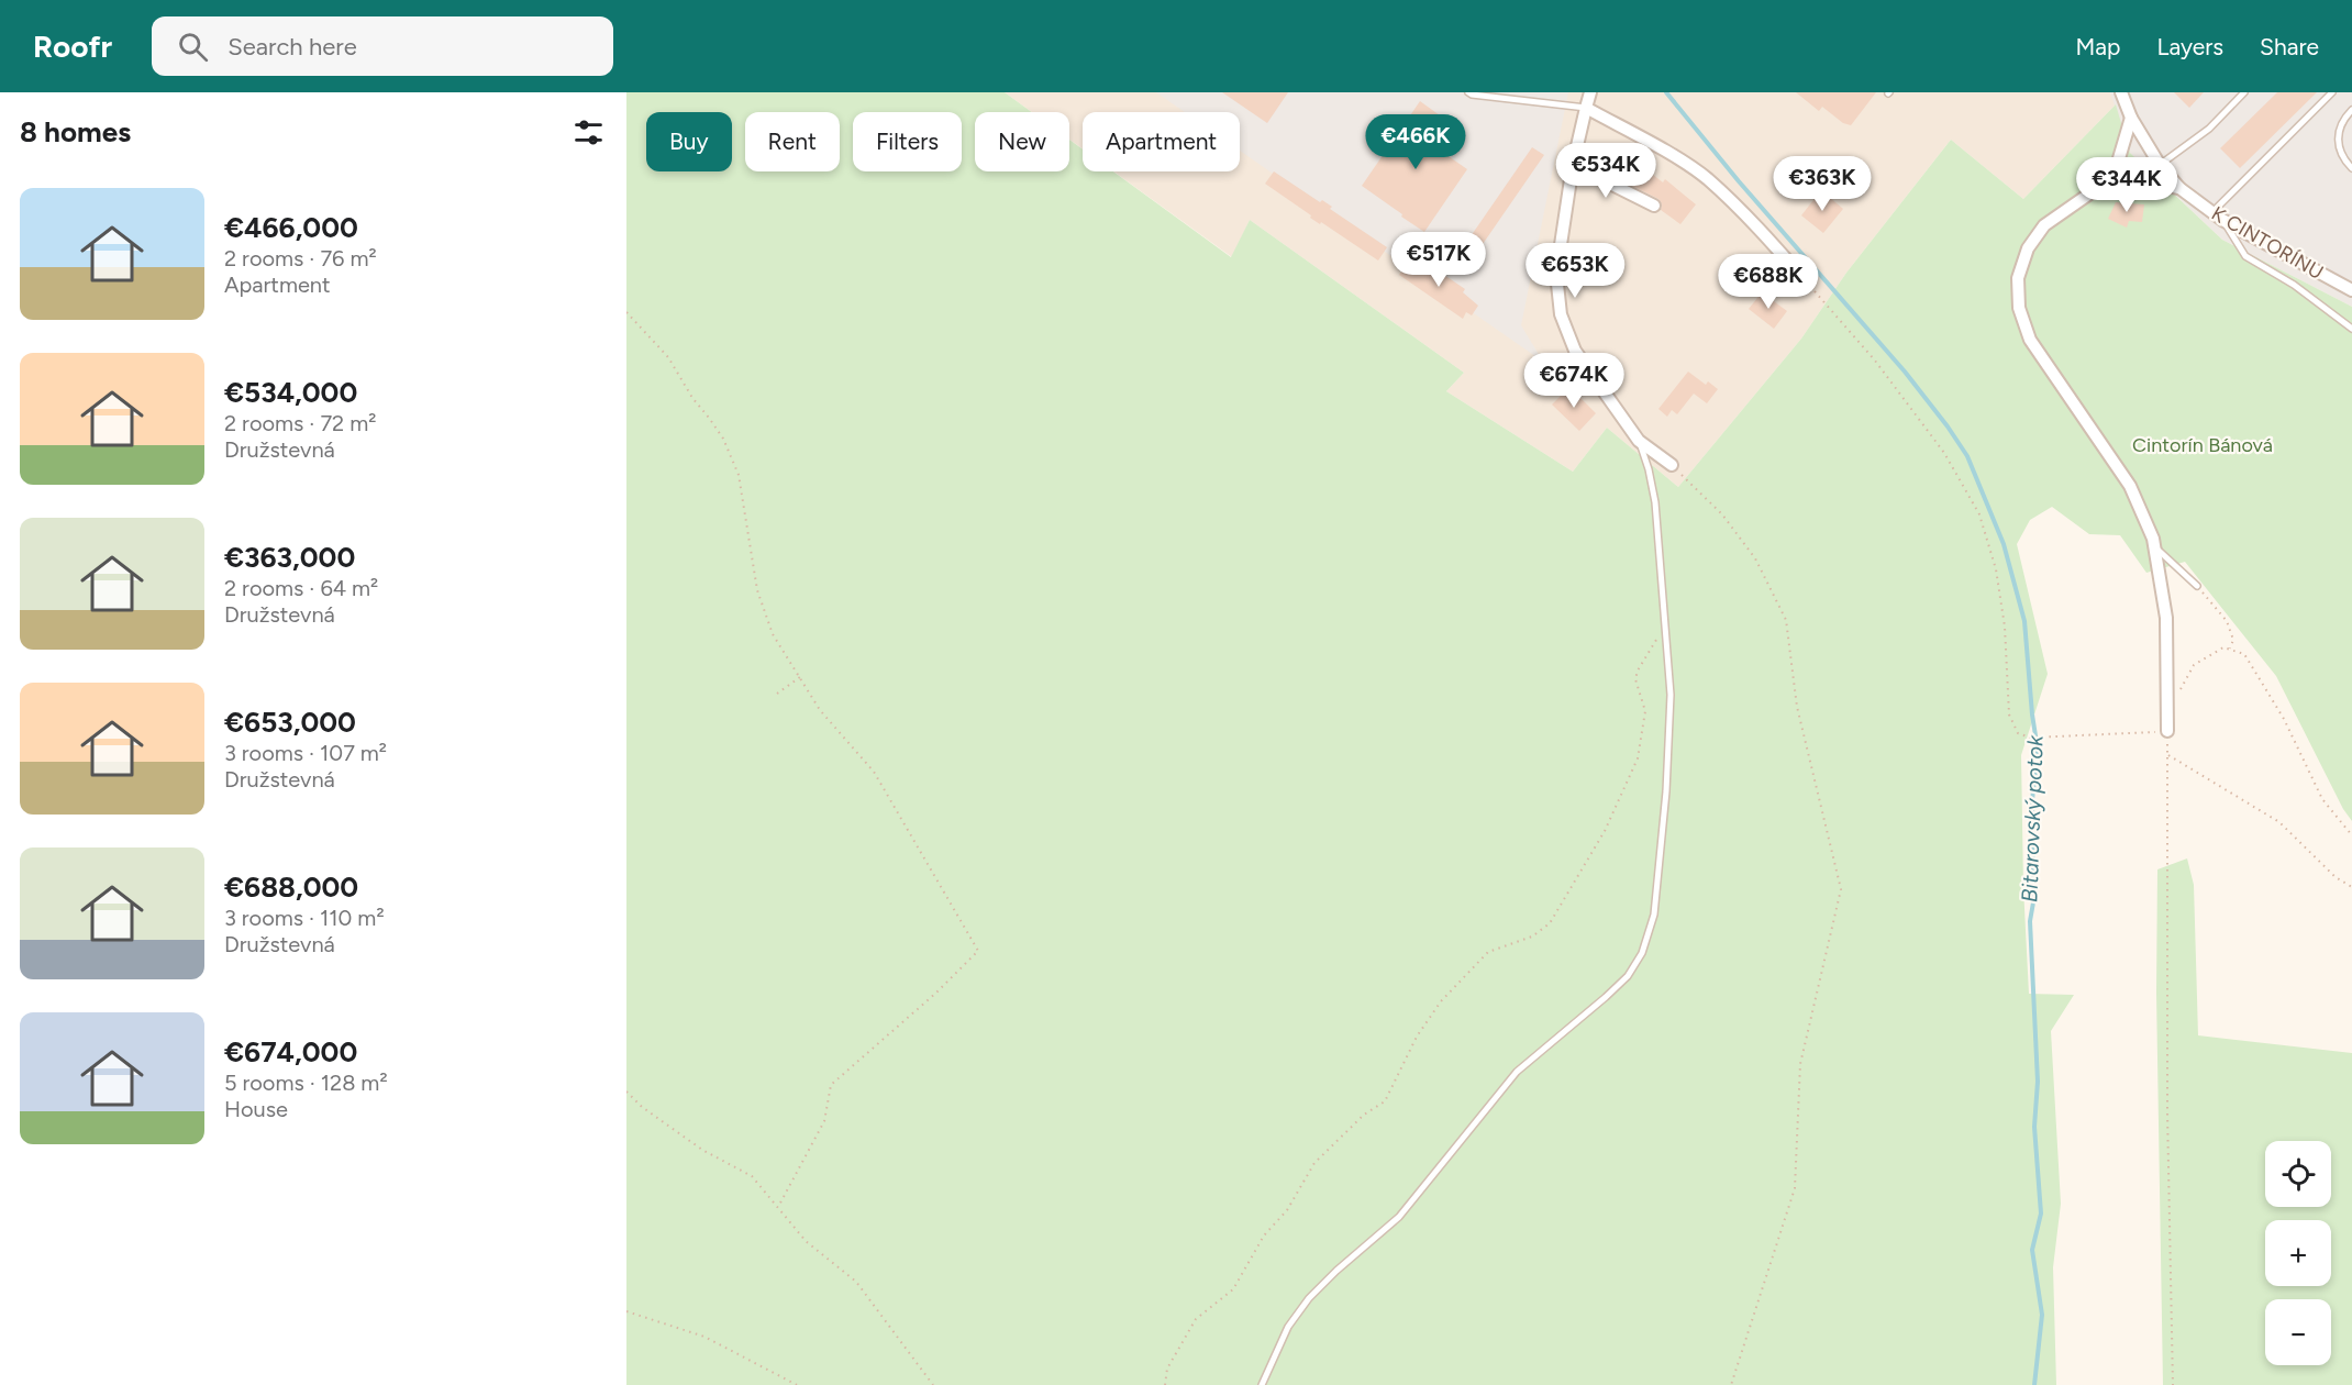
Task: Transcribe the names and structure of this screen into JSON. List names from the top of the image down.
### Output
{
  "streets": {
    "street": ["K CINTORÍNU"]
  },
  "water": ["Bitarovský potok"],
  "parks": ["Cintorín Bánová"],
  "page": {
    "header": "Roofr",
    "search": "Search here",
    "nav": ["Map", "Layers", "Share"],
    "heading": "8 homes",
    "chip": [
      "Buy",
      "Rent",
      "Filters",
      "New",
      "Apartment"
    ],
    "price": [
      "€466K",
      "€534K",
      "€363K",
      "€344K",
      "€517K",
      "€653K",
      "€688K",
      "€674K"
    ],
    "list": [
      {
        "name": "€466,000",
        "note": "2 rooms · 76 m² · Apartment"
      },
      {
        "name": "€534,000",
        "note": "2 rooms · 72 m² · Družstevná"
      },
      {
        "name": "€363,000",
        "note": "2 rooms · 64 m² · Družstevná"
      },
      {
        "name": "€653,000",
        "note": "3 rooms · 107 m² · Družstevná"
      },
      {
        "name": "€688,000",
        "note": "3 rooms · 110 m² · Družstevná"
      },
      {
        "name": "€674,000",
        "note": "5 rooms · 128 m² · House"
      }
    ],
    "map_buttons": ["+", "−"]
  }
}
